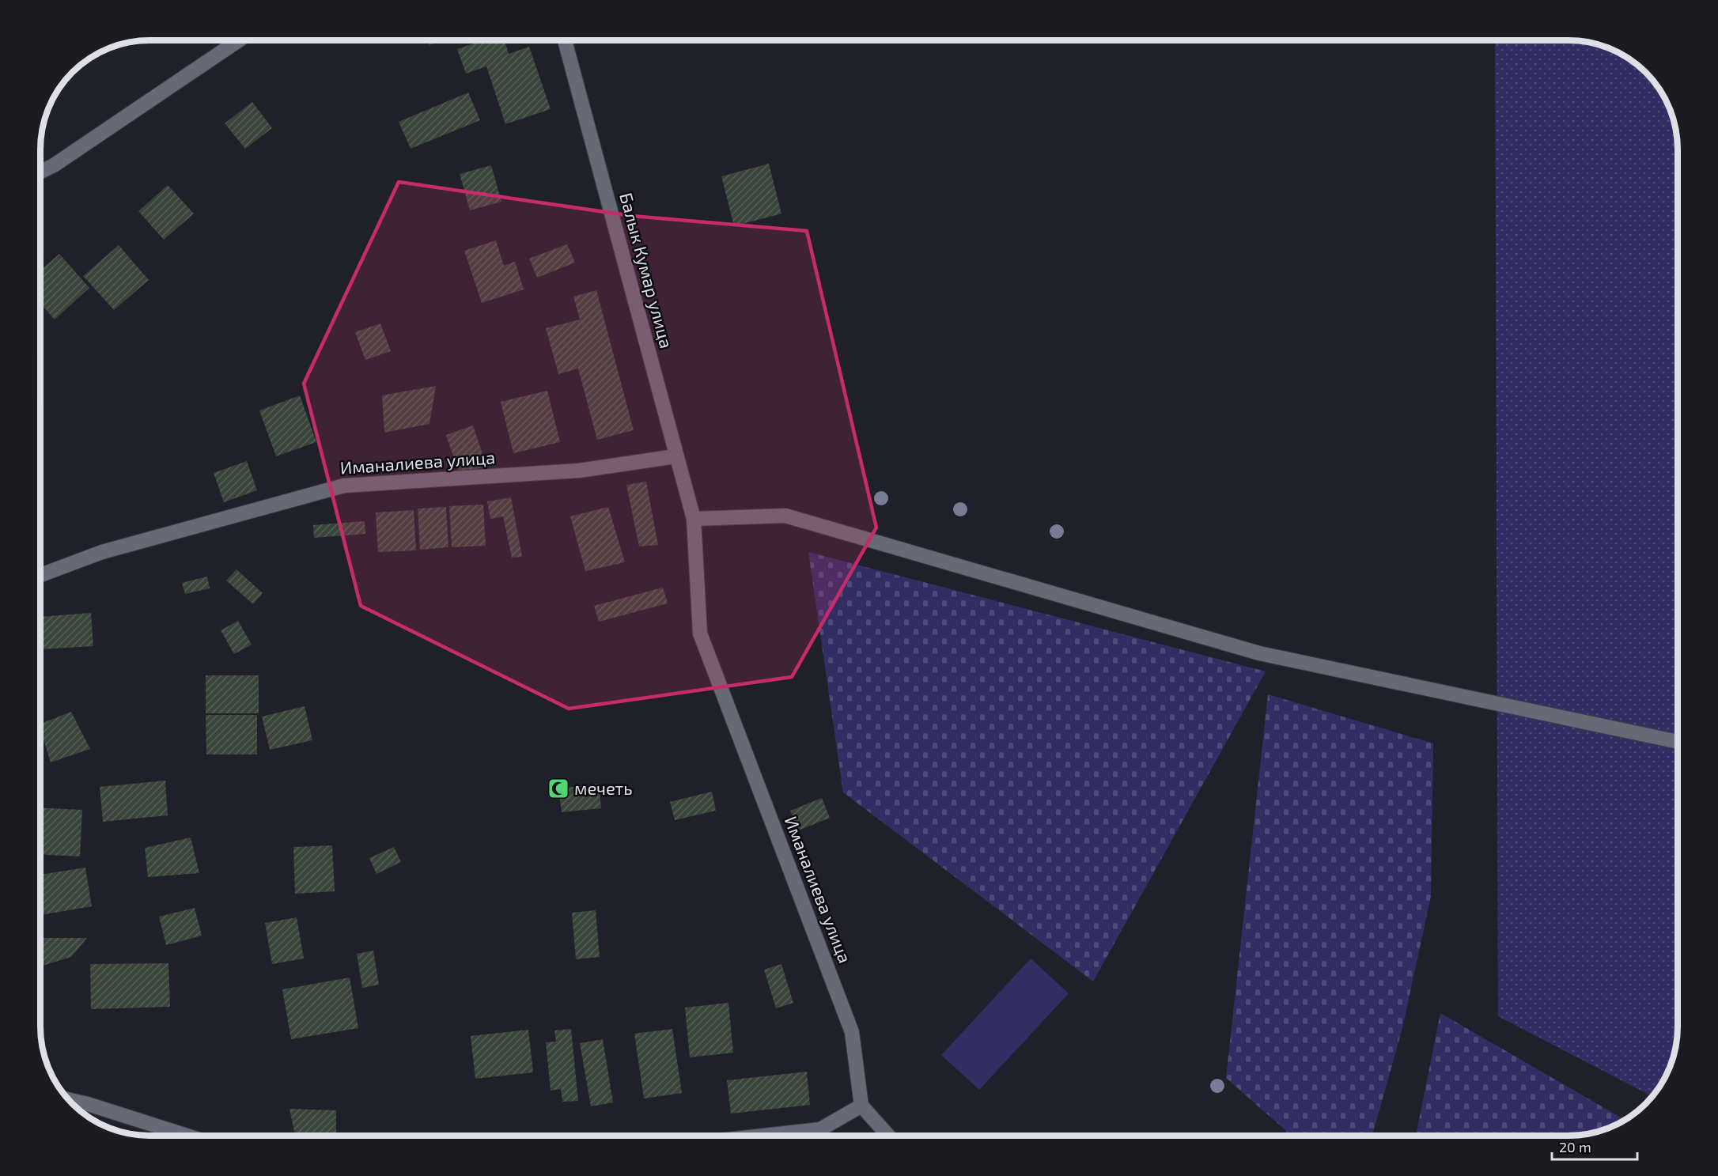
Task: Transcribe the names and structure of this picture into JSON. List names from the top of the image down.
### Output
{
  "streets": {
    "street": ["Балык Кумар улица", "Иманалиева улица"]
  },
  "crossings": [
    ["Балык Кумар улица", "Иманалиева улица"]
  ],
  "places": {
    "mosque": ["мечеть"]
  },
  "scale_bar": "20 m"
}
